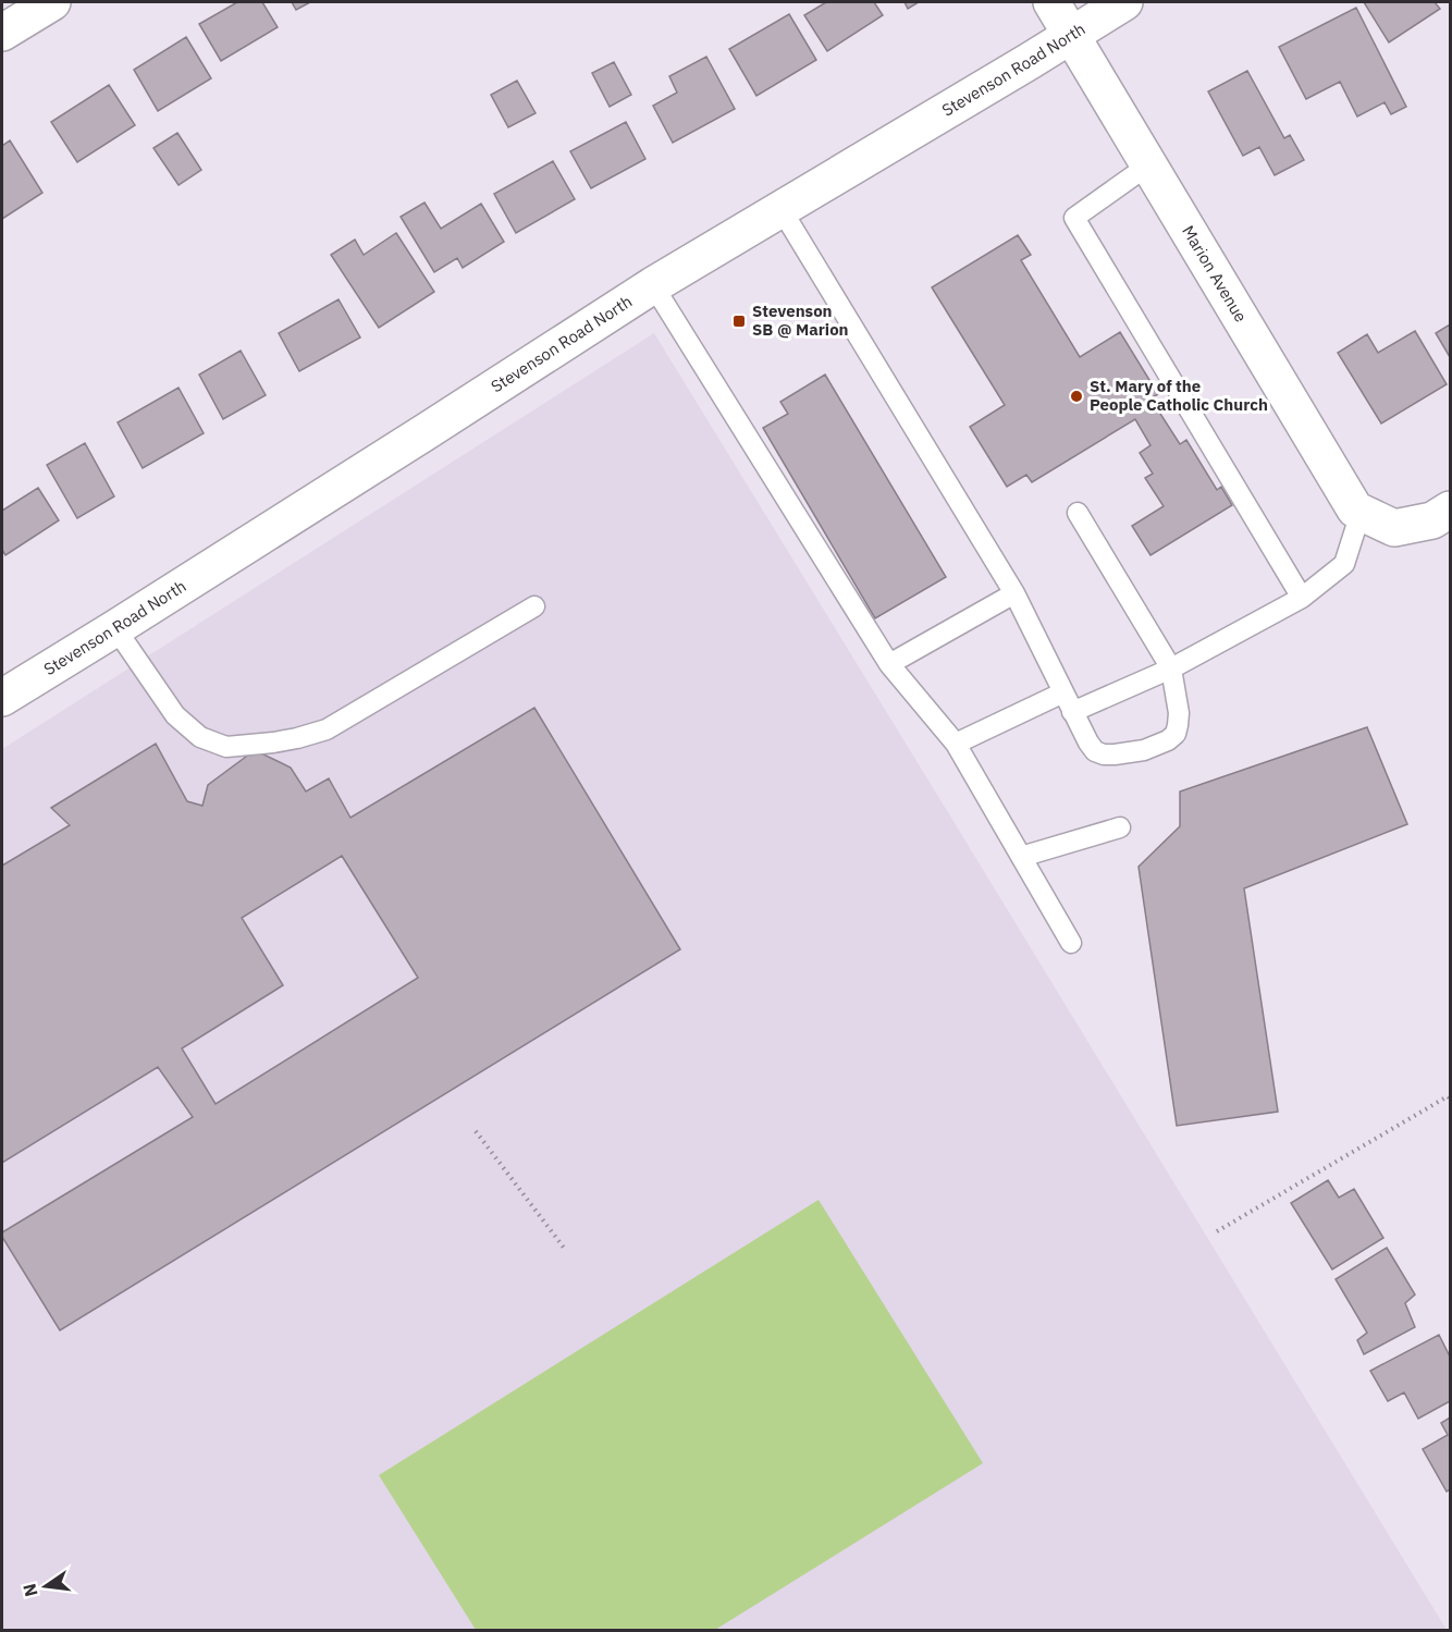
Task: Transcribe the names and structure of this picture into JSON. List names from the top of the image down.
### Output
{
  "streets": {
    "main road": ["Stevenson Road North", "Marion Avenue"]
  },
  "crossings": [
    ["Stevenson Road North", "Marion Avenue"]
  ],
  "places": {
    "transit": ["Stevenson SB @ Marion"],
    "other": ["St. Mary of the People Catholic Church"]
  },
  "north": "left"
}
